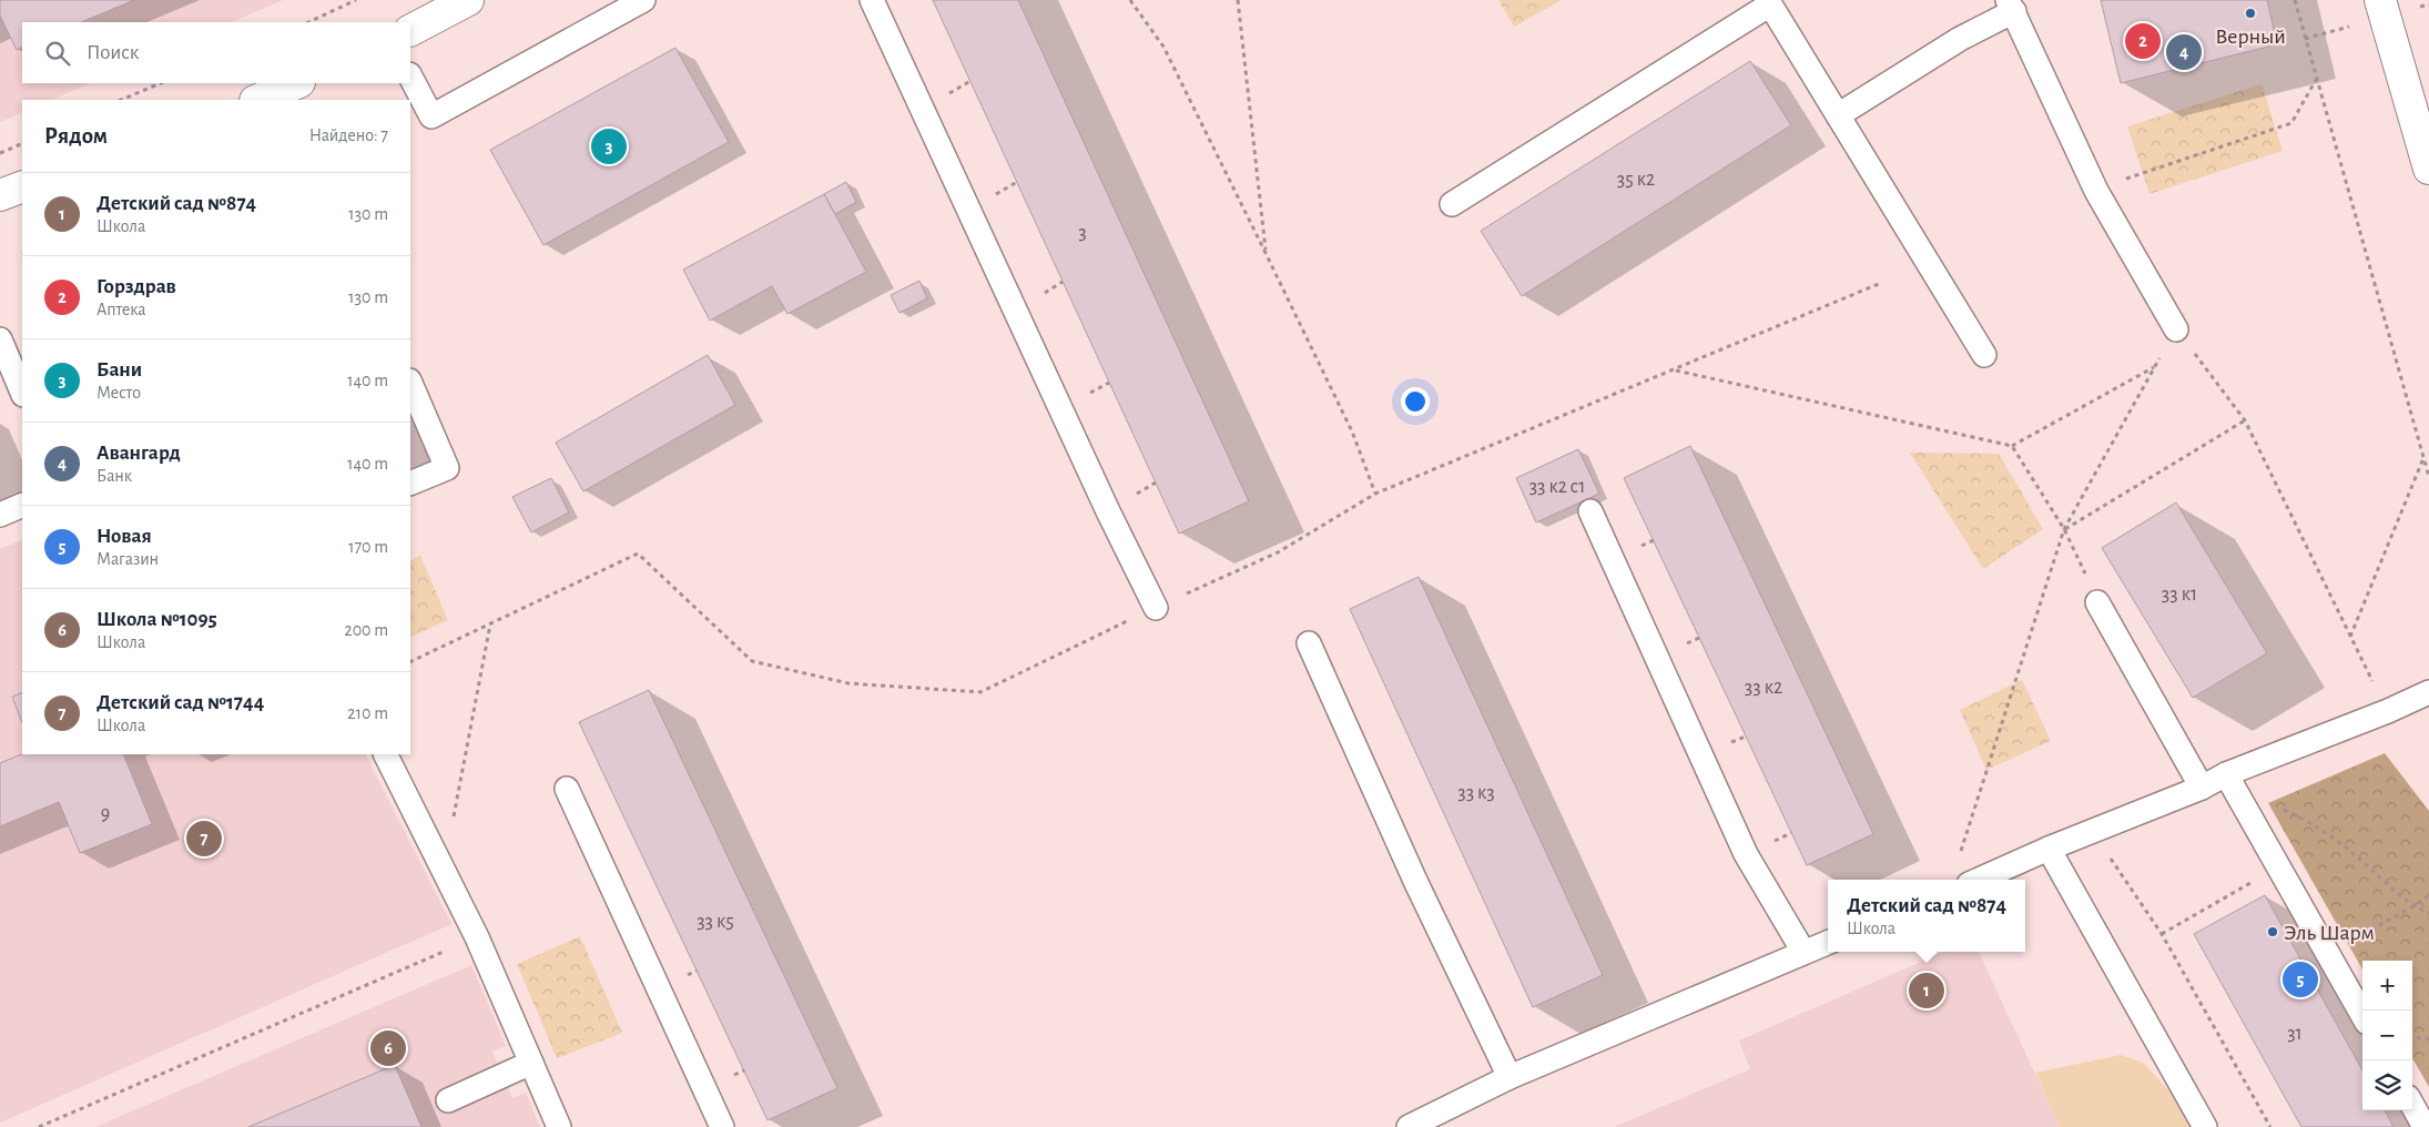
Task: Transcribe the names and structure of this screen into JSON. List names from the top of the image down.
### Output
{
  "places": ["Верный", "Эль Шарм"],
  "house_numbers": [
    "35 к2",
    "3",
    "33 к2 с1",
    "33 к1",
    "33 к2",
    "33 к3",
    "9",
    "33 к5",
    "31"
  ],
  "page": {
    "pins": [
      "2",
      "4",
      "3",
      "7",
      "5",
      "1",
      "6"
    ],
    "search": "Поиск",
    "heading": ["Рядом", "Найдено: 7"],
    "list": [
      {
        "mark": "1",
        "name": "Детский сад №874",
        "note": "Школа",
        "value": "130 m"
      },
      {
        "mark": "2",
        "name": "Горздрав",
        "note": "Аптека",
        "value": "130 m"
      },
      {
        "mark": "3",
        "name": "Бани",
        "note": "Место",
        "value": "140 m"
      },
      {
        "mark": "4",
        "name": "Авангард",
        "note": "Банк",
        "value": "140 m"
      },
      {
        "mark": "5",
        "name": "Новая",
        "note": "Магазин",
        "value": "170 m"
      },
      {
        "mark": "6",
        "name": "Школа №1095",
        "note": "Школа",
        "value": "200 m"
      },
      {
        "mark": "7",
        "name": "Детский сад №1744",
        "note": "Школа",
        "value": "210 m"
      }
    ],
    "popup": ["Детский сад №874", "Школа"],
    "map_buttons": ["+", "−"]
  }
}
